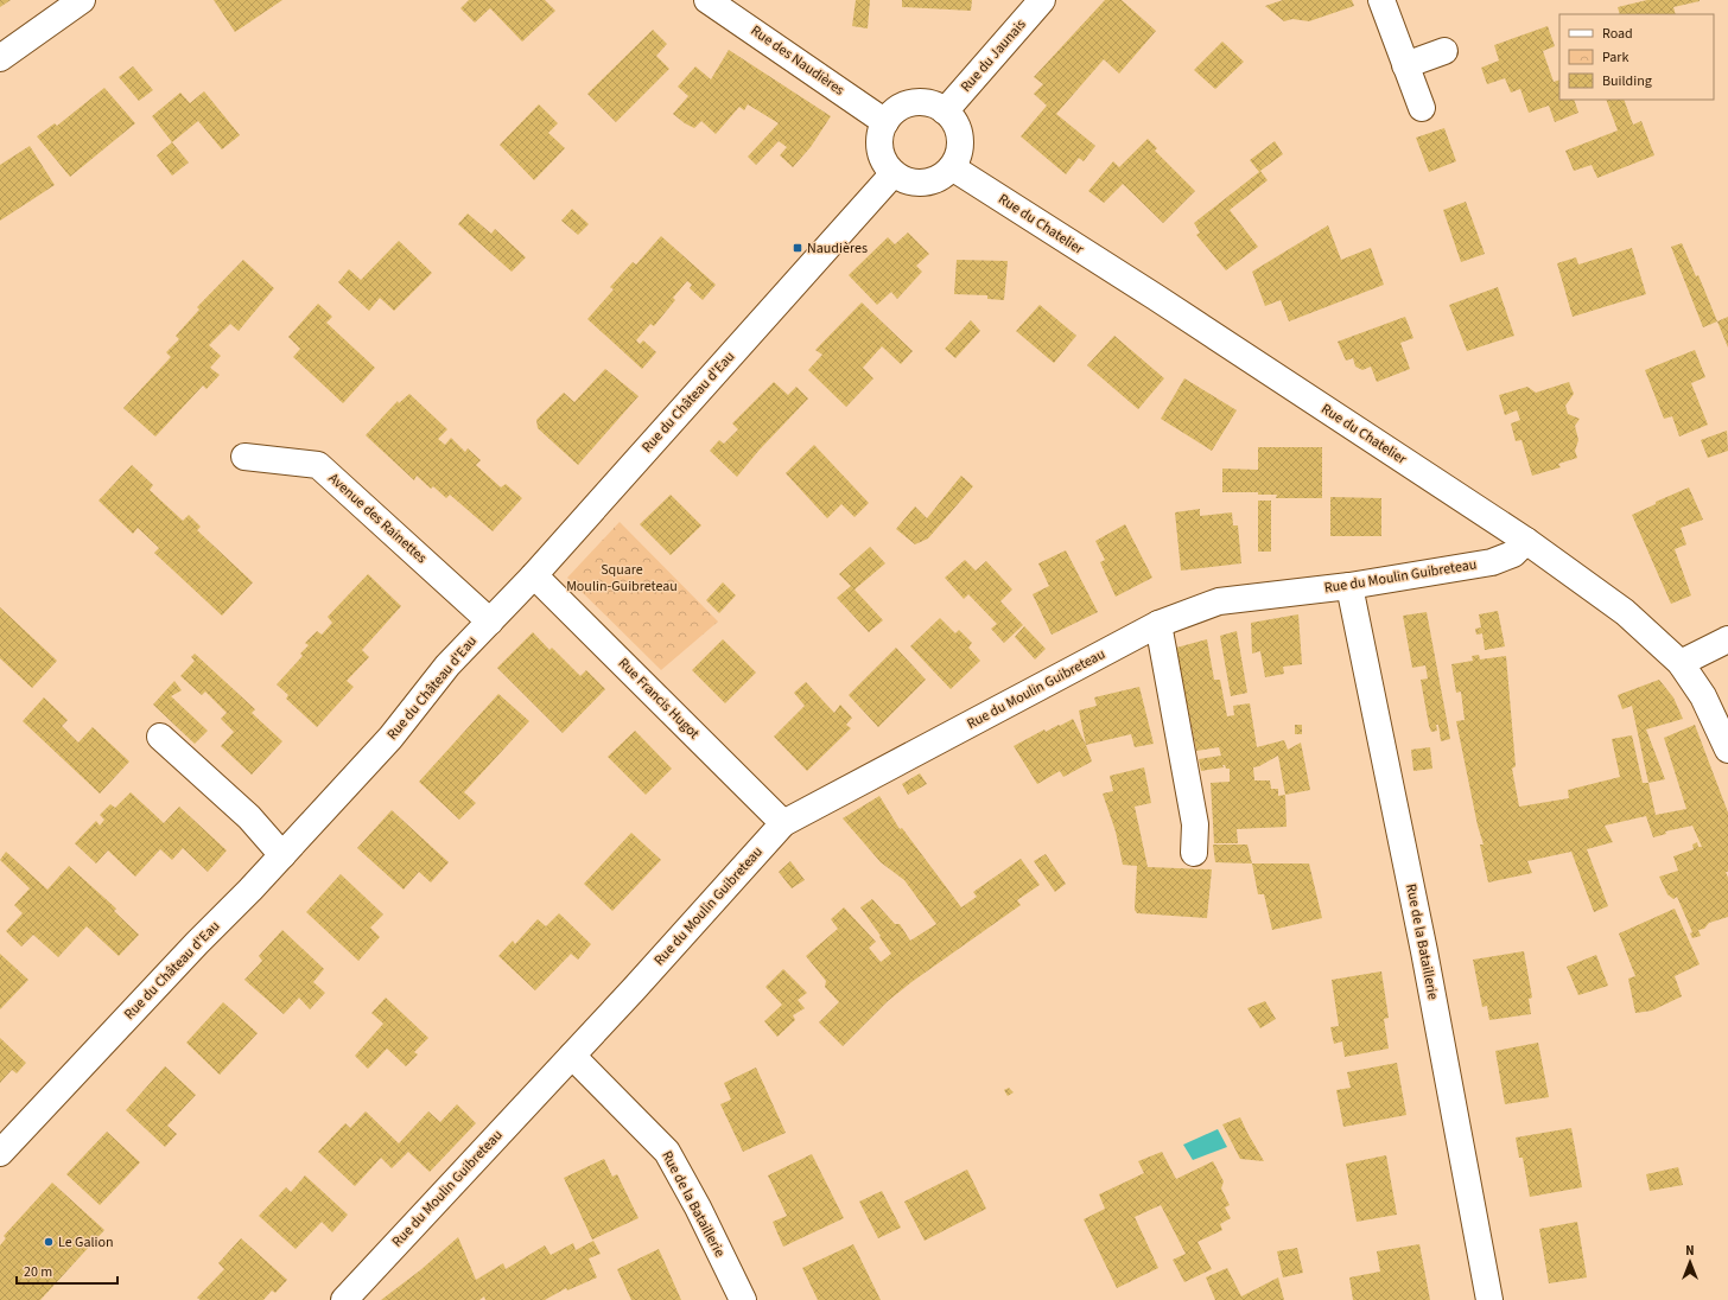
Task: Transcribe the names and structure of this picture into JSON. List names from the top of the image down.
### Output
{
  "streets": {
    "street": [
      "Rue du Jaunais",
      "Rue des Naudières",
      "Rue du Chatelier",
      "Rue du Château d'Eau",
      "Avenue des Rainettes",
      "Rue du Moulin Guibreteau",
      "Rue Francis Hugot",
      "Rue de la Bataillerie"
    ]
  },
  "crossings": [
    ["Rue du Jaunais", "Rue des Naudières"],
    ["Rue du Jaunais", "Rue du Chatelier"],
    ["Rue du Jaunais", "Rue du Château d'Eau"],
    ["Rue des Naudières", "Rue du Chatelier"],
    ["Rue des Naudières", "Rue du Château d'Eau"],
    ["Rue du Chatelier", "Rue du Château d'Eau"],
    ["Rue du Chatelier", "Rue du Moulin Guibreteau"],
    ["Rue du Château d'Eau", "Avenue des Rainettes"],
    ["Rue du Château d'Eau", "Rue Francis Hugot"],
    ["Rue du Moulin Guibreteau", "Rue Francis Hugot"],
    ["Rue du Moulin Guibreteau", "Rue de la Bataillerie"]
  ],
  "parks": ["Square Moulin-Guibreteau"],
  "places": {
    "transit": ["Naudières"],
    "other": ["Le Galion"]
  },
  "legend": ["Road", "Park", "Building"],
  "scale_bar": "20 m",
  "north": "top"
}
